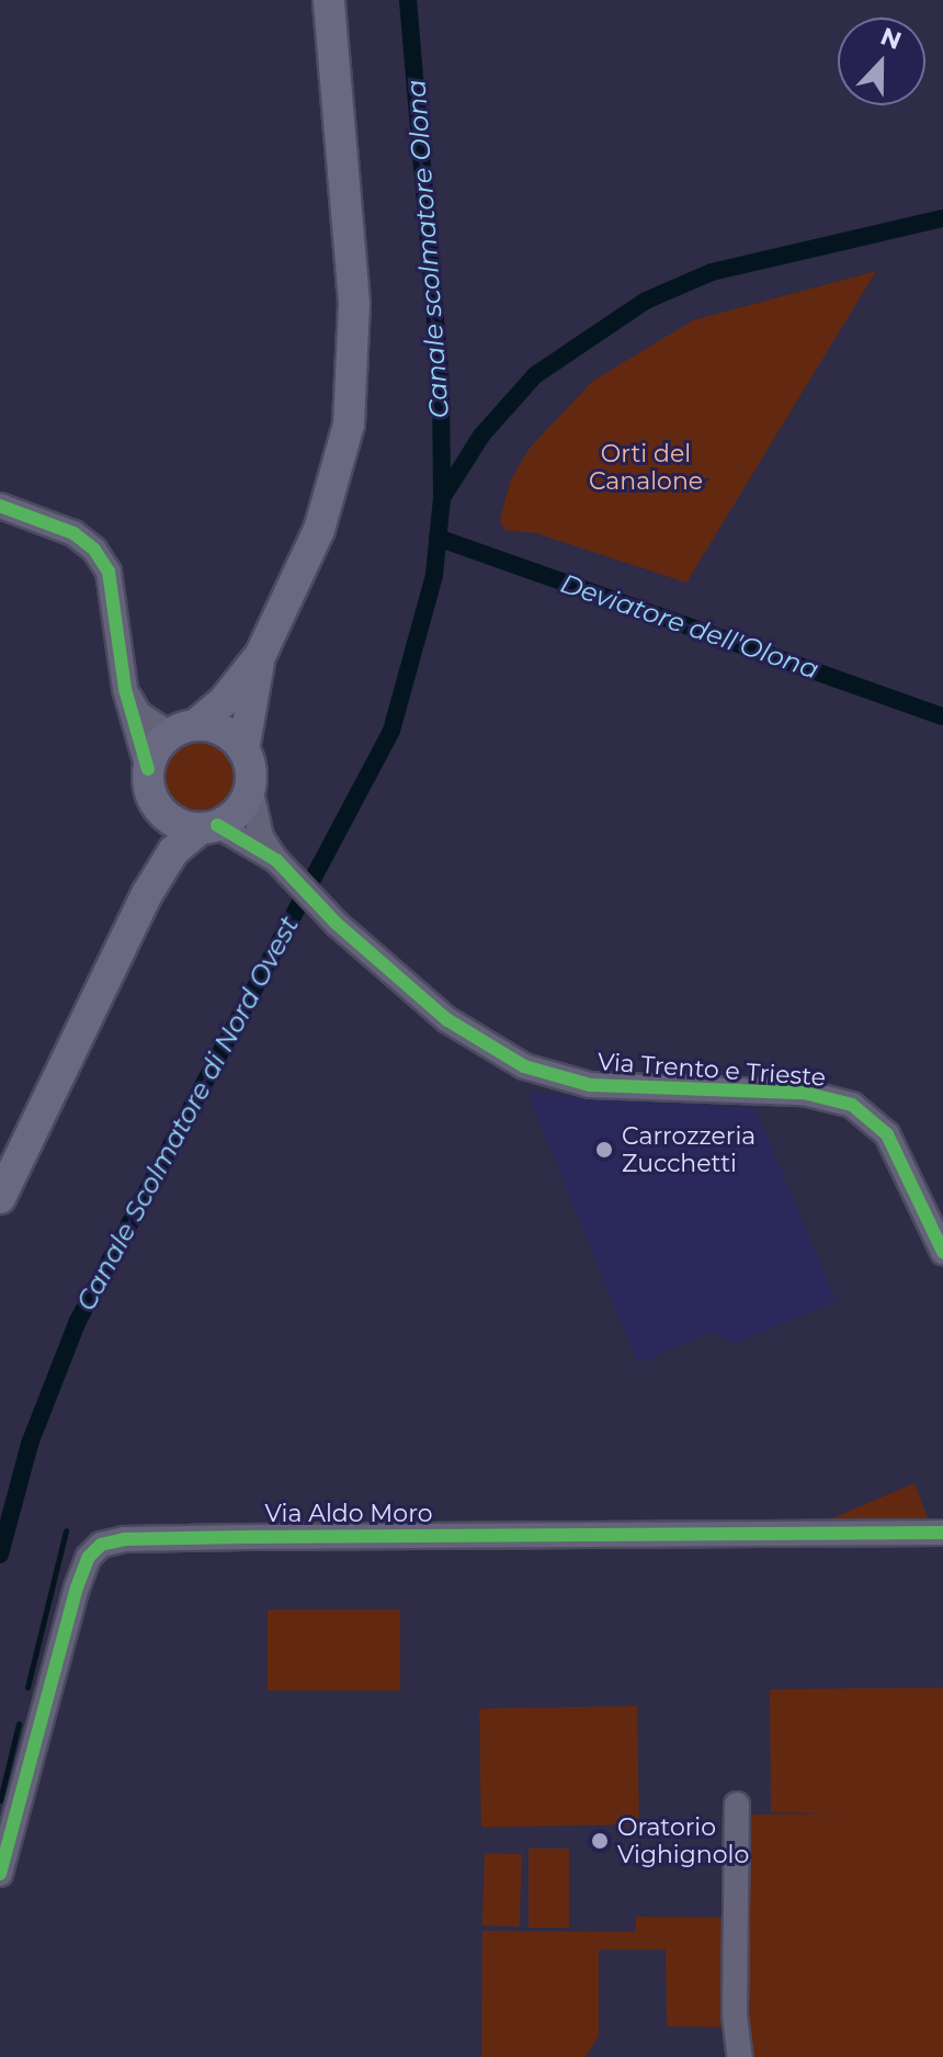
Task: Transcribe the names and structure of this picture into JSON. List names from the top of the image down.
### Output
{
  "streets": {
    "street": ["Via Trento e Trieste", "Via Aldo Moro"]
  },
  "water": ["Canale scolmatore Olona", "Deviatore dell'Olona", "Canale Scolmatore di Nord Ovest"],
  "parks": ["Orti del Canalone"],
  "places": ["Carrozzeria Zucchetti", "Oratorio Vighignolo"],
  "north": "top"
}
